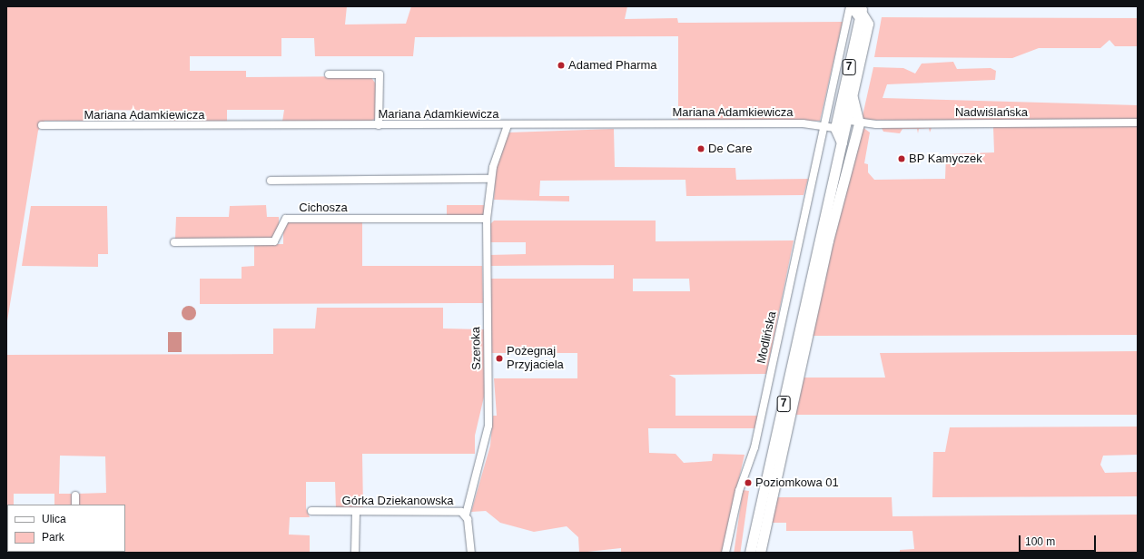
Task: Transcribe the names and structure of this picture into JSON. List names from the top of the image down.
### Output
{
  "streets": {
    "highway": ["7"],
    "street": [
      "Mariana Adamkiewicza",
      "Nadwiślańska",
      "Cichosza",
      "Modlińska",
      "Szeroka",
      "Górka Dziekanowska"
    ]
  },
  "crossings": [
    ["7", "Mariana Adamkiewicza"],
    ["7", "Nadwiślańska"],
    ["Mariana Adamkiewicza", "Modlińska"],
    ["Mariana Adamkiewicza", "Szeroka"],
    ["Cichosza", "Szeroka"],
    ["Szeroka", "Górka Dziekanowska"]
  ],
  "places": [
    "Adamed Pharma",
    "De Care",
    "BP Kamyczek",
    "Pożegnaj Przyjaciela",
    "Poziomkowa 01"
  ],
  "legend": ["Ulica", "Park"],
  "scale_bar": "100 m"
}
